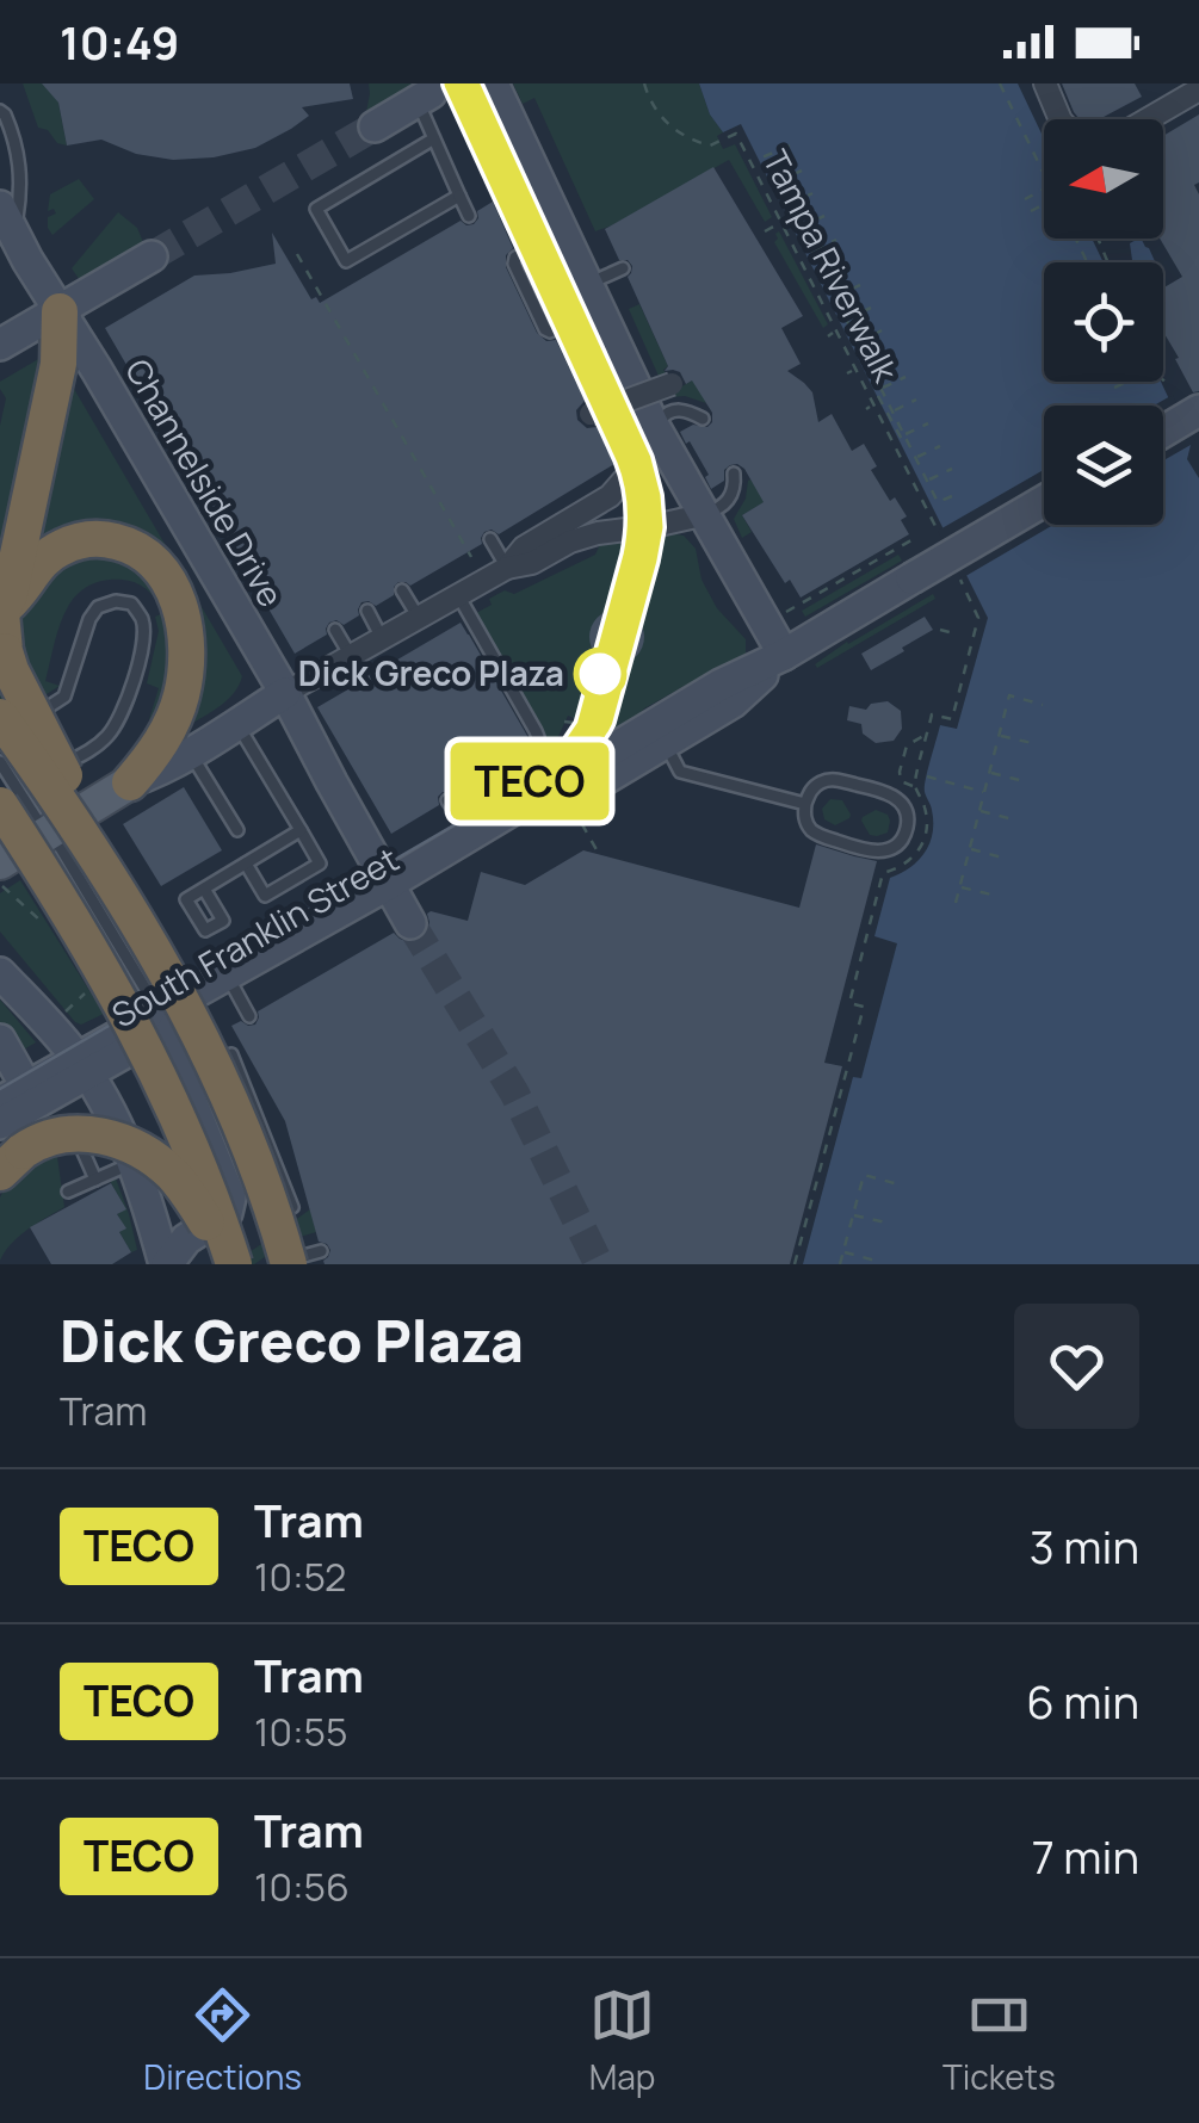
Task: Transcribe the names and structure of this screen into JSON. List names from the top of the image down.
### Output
{
  "streets": {
    "street": ["Channelside Drive", "South Franklin Street"],
    "path": ["Tampa Riverwalk"]
  },
  "crossings": [
    ["Channelside Drive", "South Franklin Street"]
  ],
  "places": ["Dick Greco Plaza"],
  "lines": ["tram line TECO"],
  "north": "left",
  "page": {
    "status": "10:49",
    "on_map": "TECO",
    "heading": ["Dick Greco Plaza", "Tram"],
    "list": [
      {
        "mark": "TECO",
        "name": "Tram",
        "note": "10:52",
        "value": "3 min"
      },
      {
        "mark": "TECO",
        "name": "Tram",
        "note": "10:55",
        "value": "6 min"
      },
      {
        "mark": "TECO",
        "name": "Tram",
        "note": "10:56",
        "value": "7 min"
      }
    ],
    "tabs": ["Directions", "Map", "Tickets"]
  }
}
